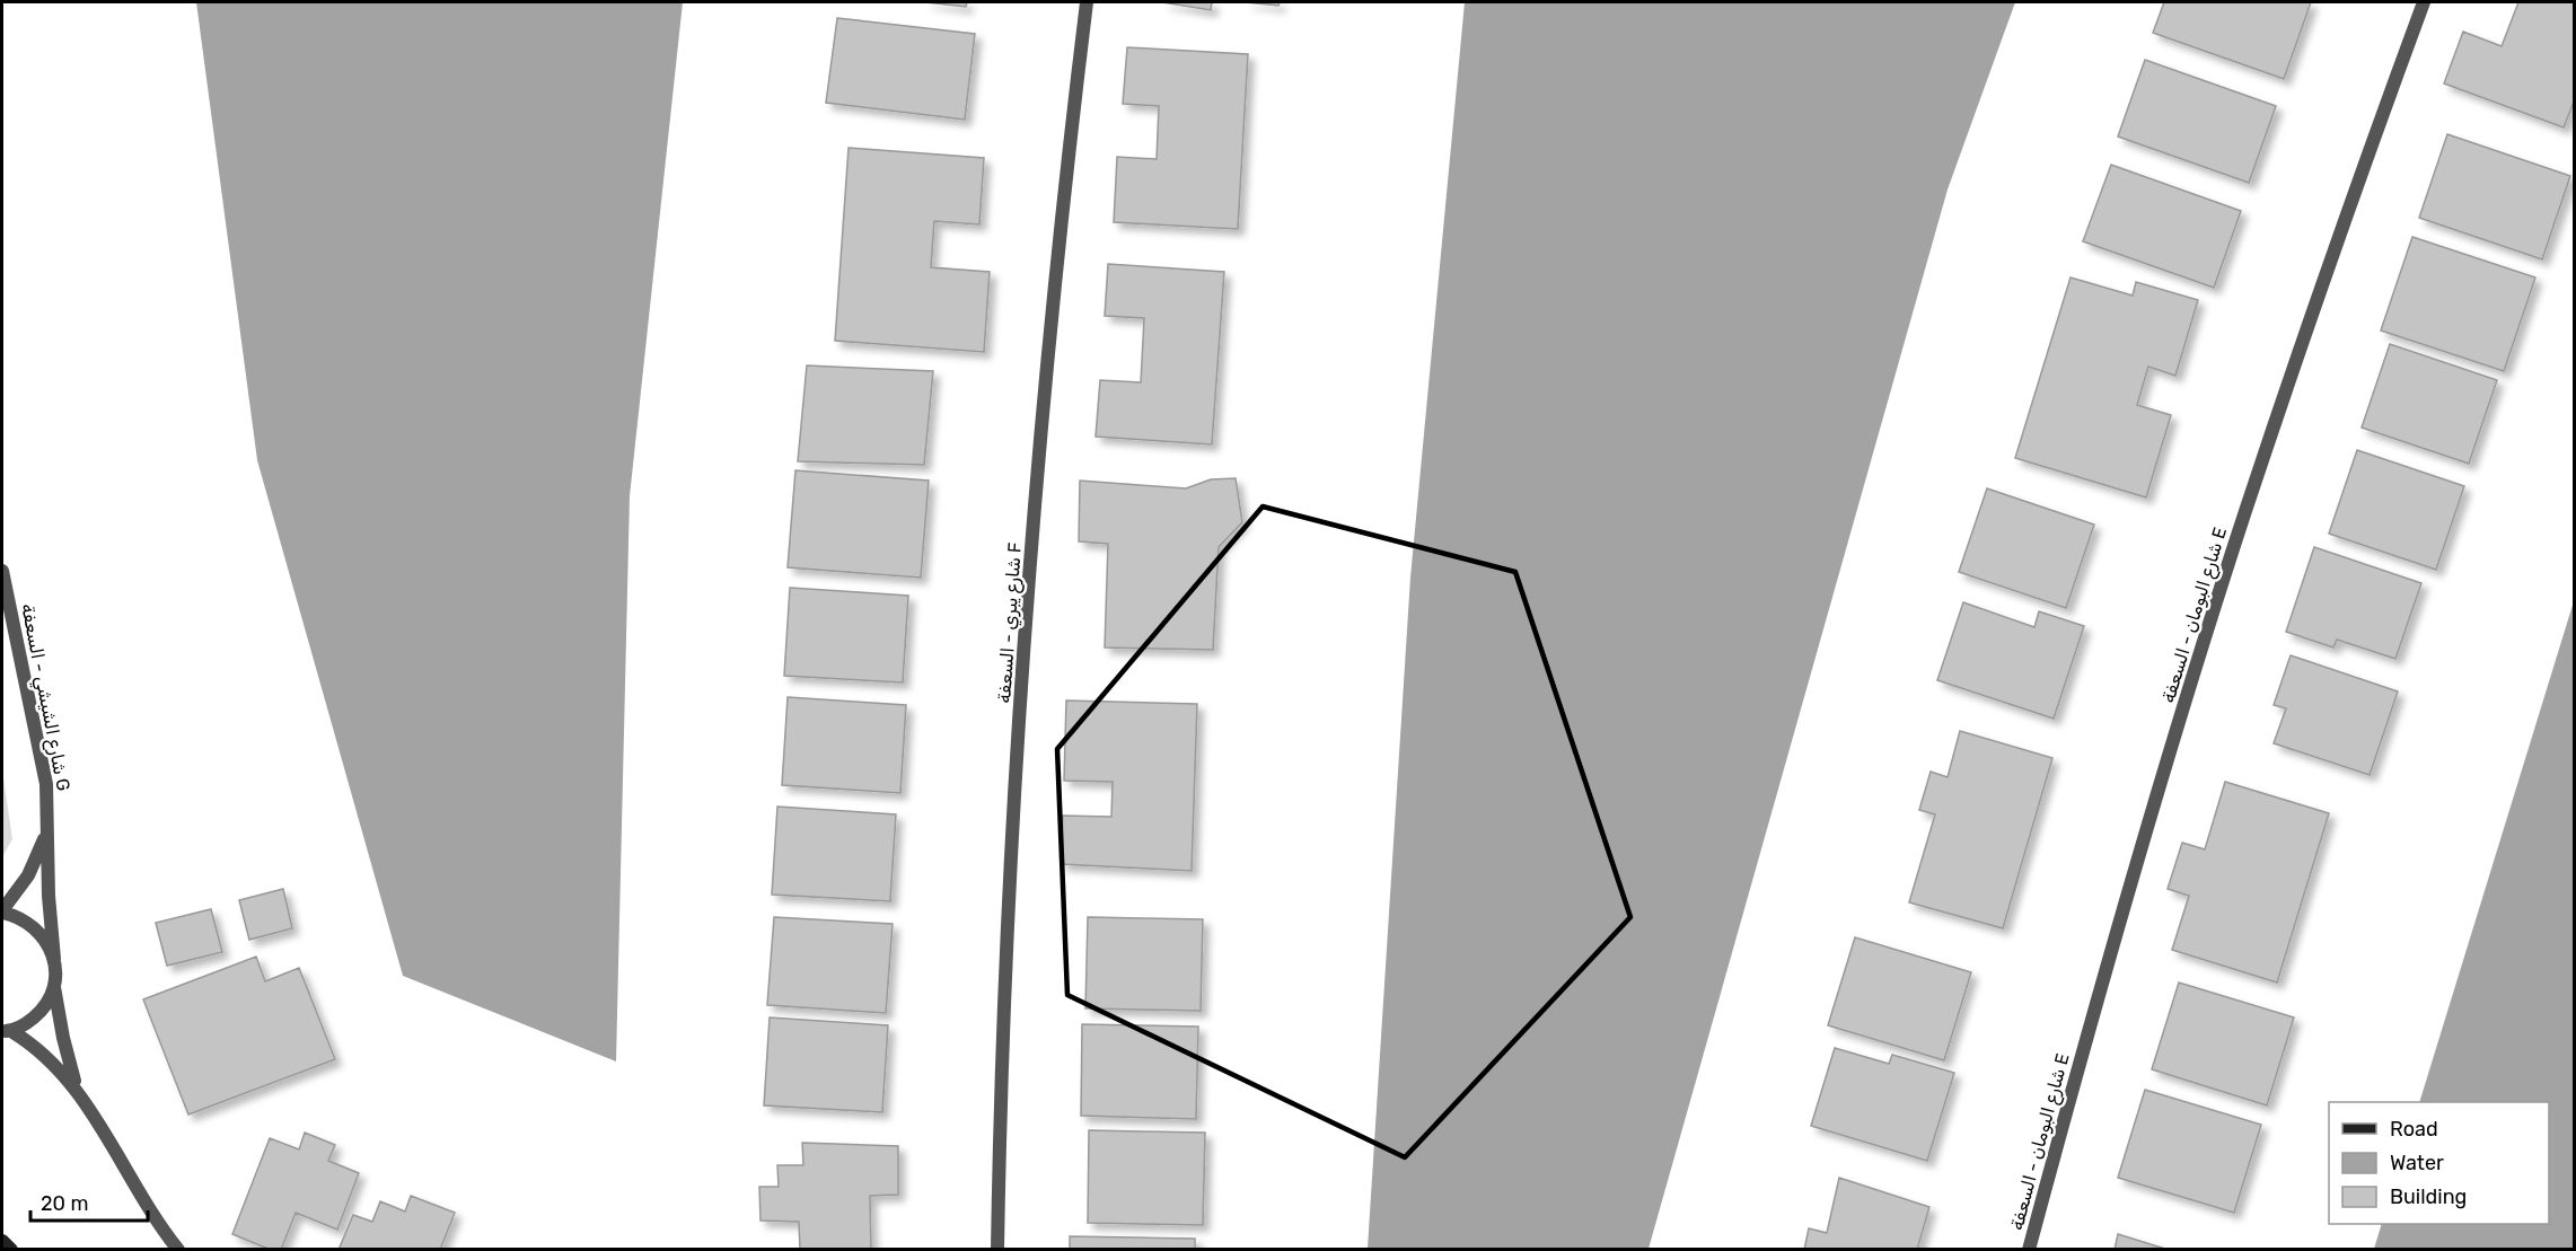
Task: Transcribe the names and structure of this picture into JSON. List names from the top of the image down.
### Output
{
  "streets": {
    "street": ["شارع البومان - السعفة E", "شارع يبري - السعفة F", "شارع الشيشي - السعفة G"]
  },
  "legend": ["Road", "Water", "Building"],
  "scale_bar": "20 m"
}
